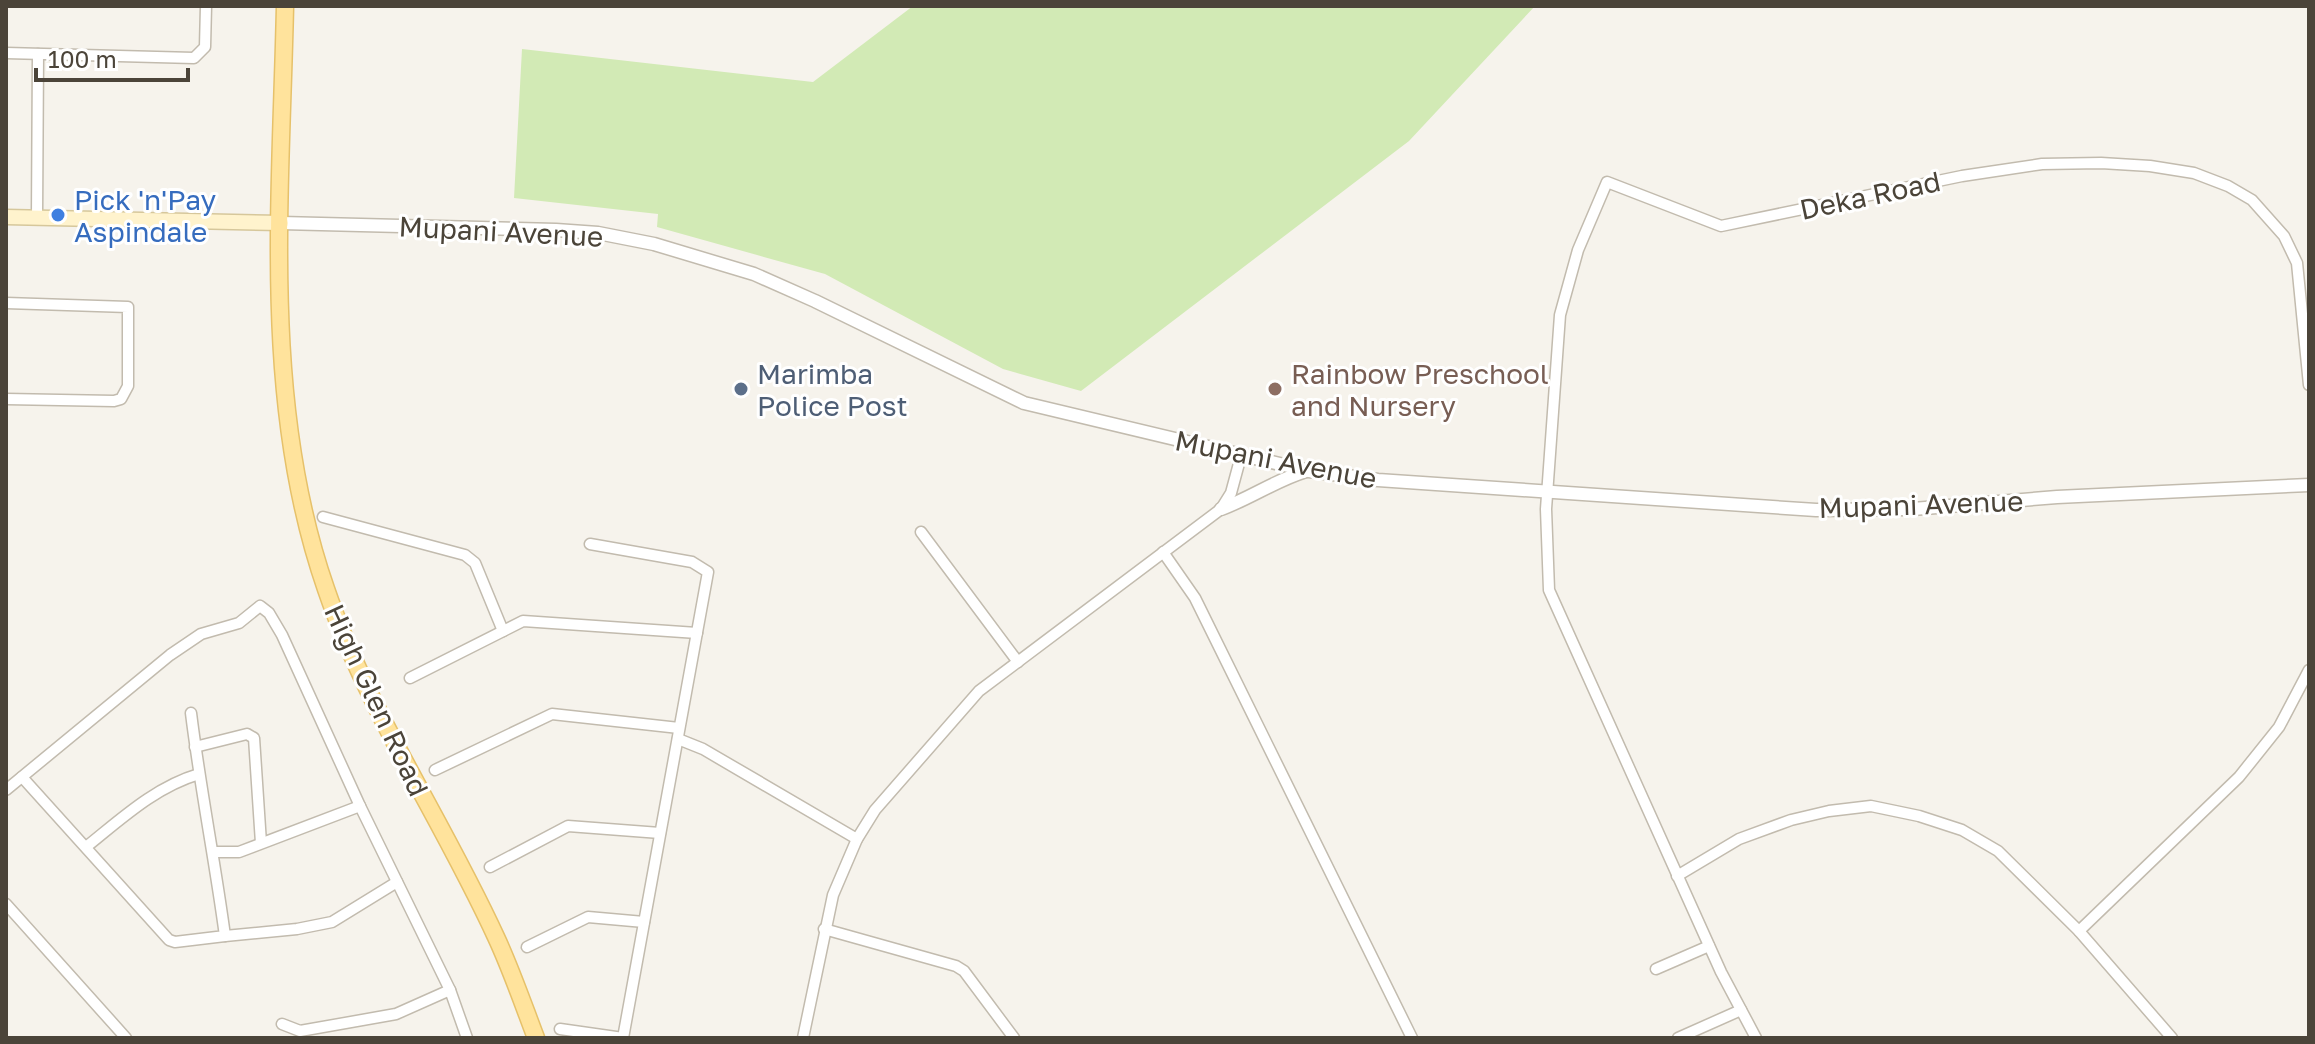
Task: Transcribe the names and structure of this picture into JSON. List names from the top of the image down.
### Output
{
  "streets": {
    "main road": ["High Glen Road"],
    "street": ["Deka Road", "Mupani Avenue"]
  },
  "crossings": [
    ["Deka Road", "Mupani Avenue"],
    ["Mupani Avenue", "High Glen Road"]
  ],
  "places": ["Pick 'n'Pay Aspindale", "Marimba Police Post", "Rainbow Preschool and Nursery"],
  "scale_bar": "100 m"
}
